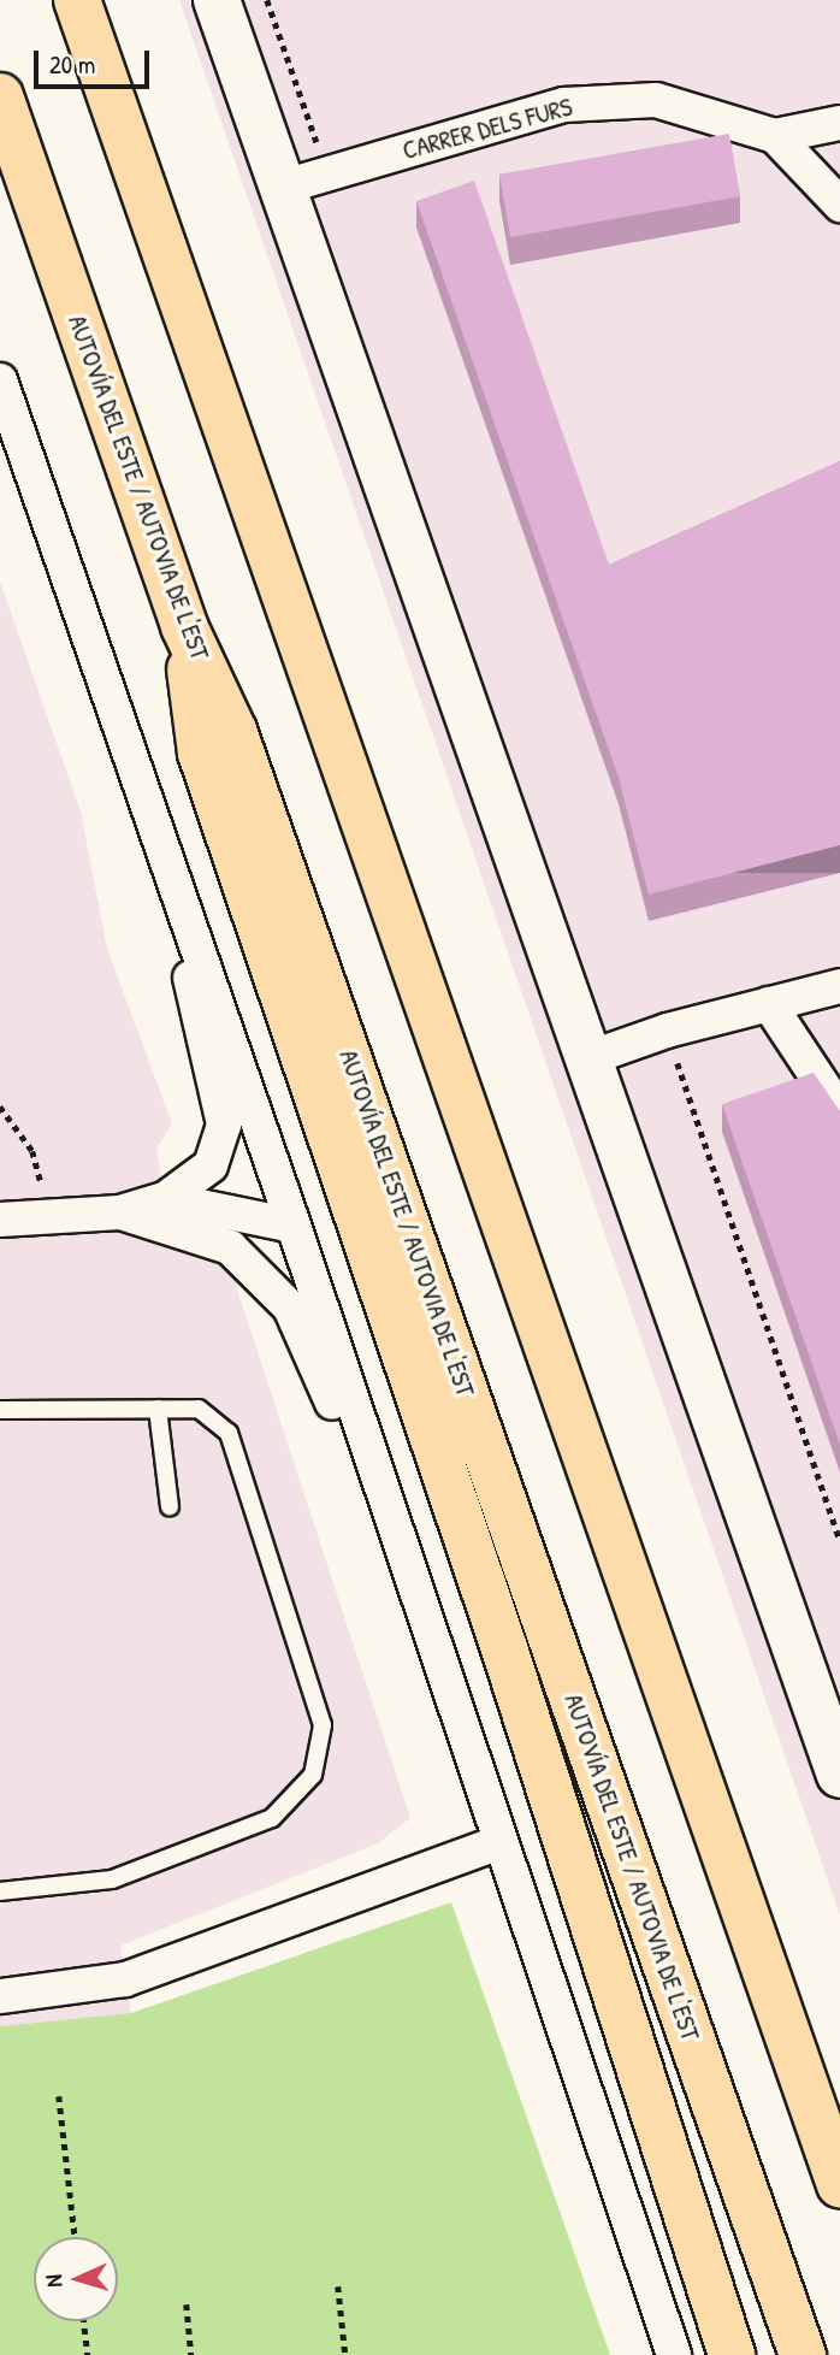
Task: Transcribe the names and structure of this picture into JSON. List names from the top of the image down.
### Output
{
  "streets": {
    "highway": ["AUTOVÍA DEL ESTE / AUTOVIA DE L'EST"],
    "street": ["CARRER DELS FURS"]
  },
  "scale_bar": "20 m",
  "north": "left"
}
